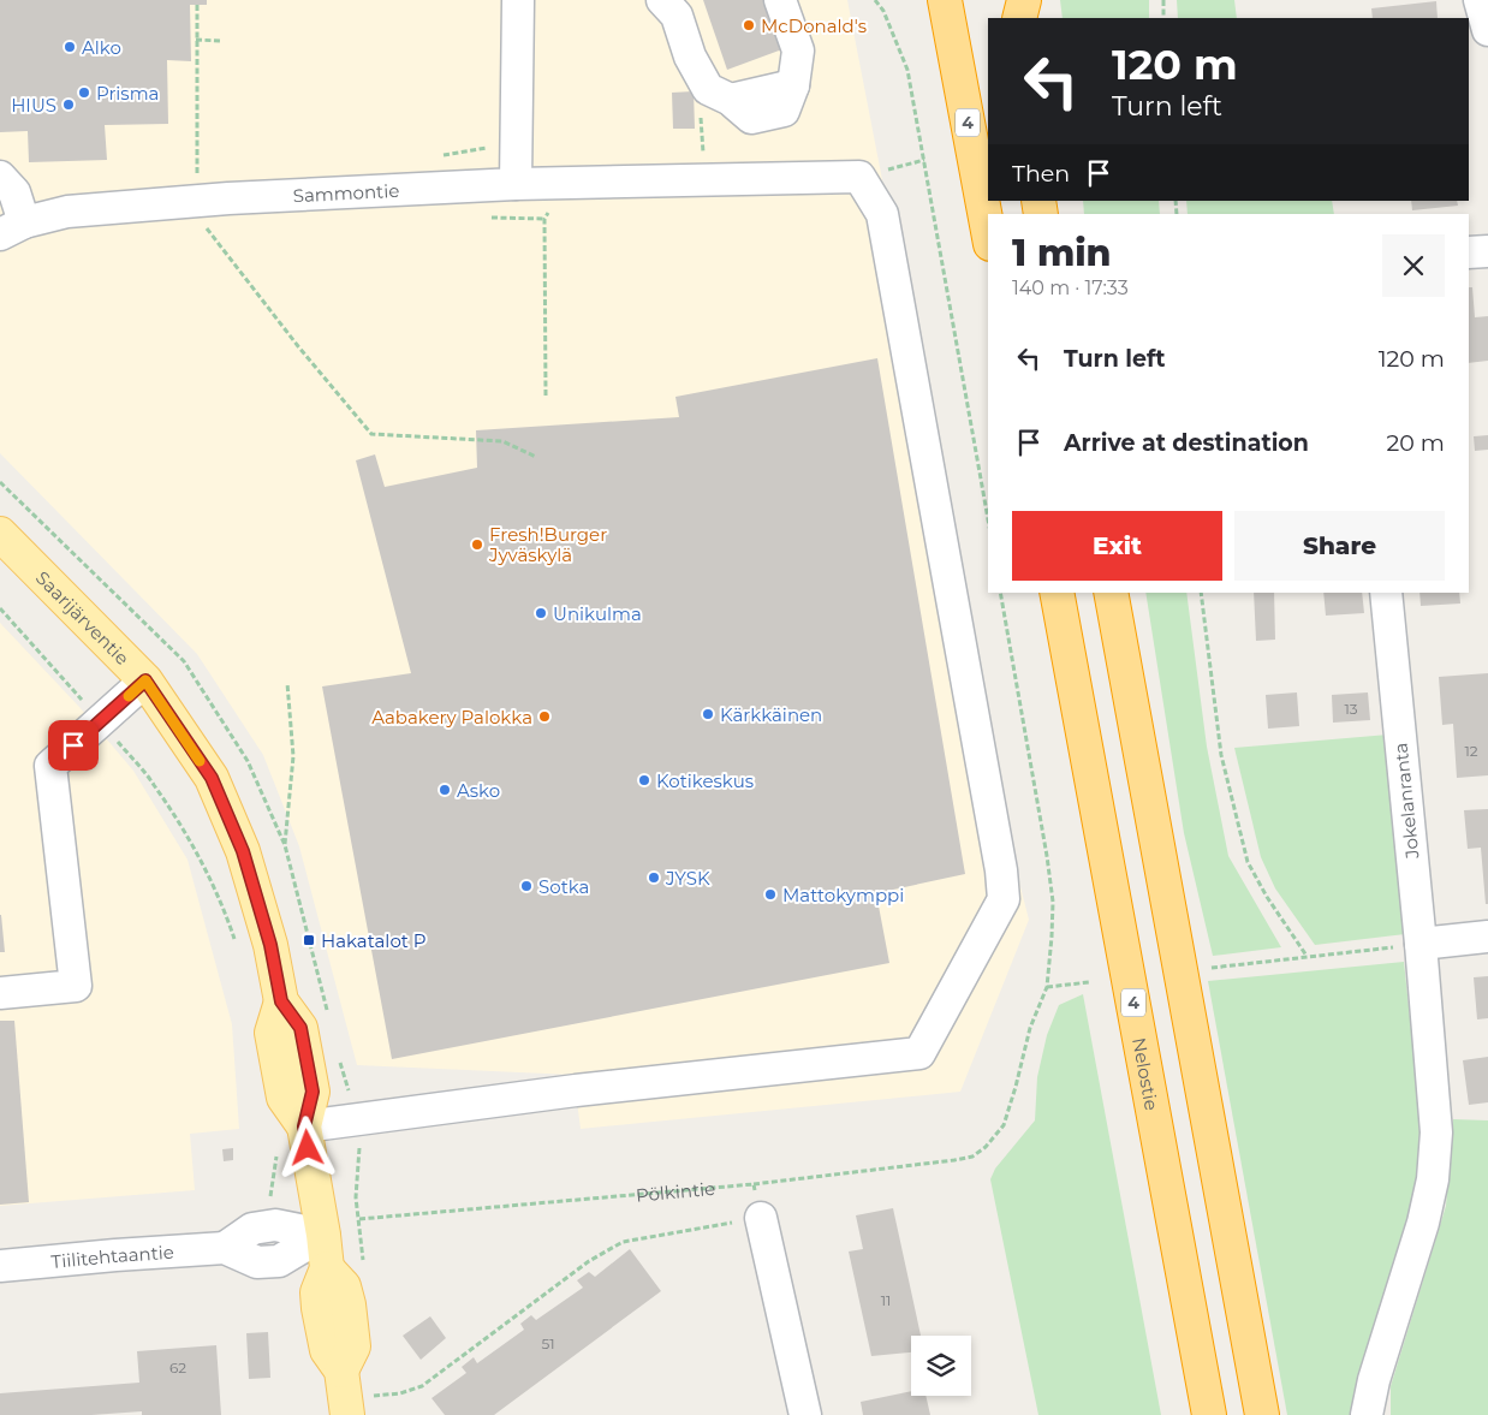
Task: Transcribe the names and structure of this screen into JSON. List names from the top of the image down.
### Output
{
  "streets": {
    "highway": ["4", "Nelostie"],
    "main road": ["Saarijärventie"],
    "street": ["Sammontie", "Jokelanranta", "Tiilitehtaantie"],
    "path": ["Pölkintie"]
  },
  "crossings": [
    ["Sammontie", "Saarijärventie"],
    ["Saarijärventie", "Tiilitehtaantie"]
  ],
  "places": {
    "other": [
      "McDonald's",
      "Alko",
      "Prisma",
      "HIUS",
      "Fresh!Burger Jyväskylä",
      "Unikulma",
      "Kärkkäinen",
      "Aabakery Palokka",
      "Kotikeskus",
      "Asko",
      "JYSK",
      "Sotka",
      "Mattokymppi"
    ],
    "transit": ["Hakatalot P"]
  },
  "house_numbers": [
    "13",
    "12",
    "11",
    "51",
    "62"
  ],
  "page": {
    "turn": ["120 m", "Turn left"],
    "then": "Then",
    "heading": ["1 min", "140 m · 17:33"],
    "list": [
      {
        "name": "Turn left",
        "value": "120 m"
      },
      {
        "name": "Arrive at destination",
        "value": "20 m"
      }
    ],
    "buttons": ["Exit", "Share"]
  }
}
